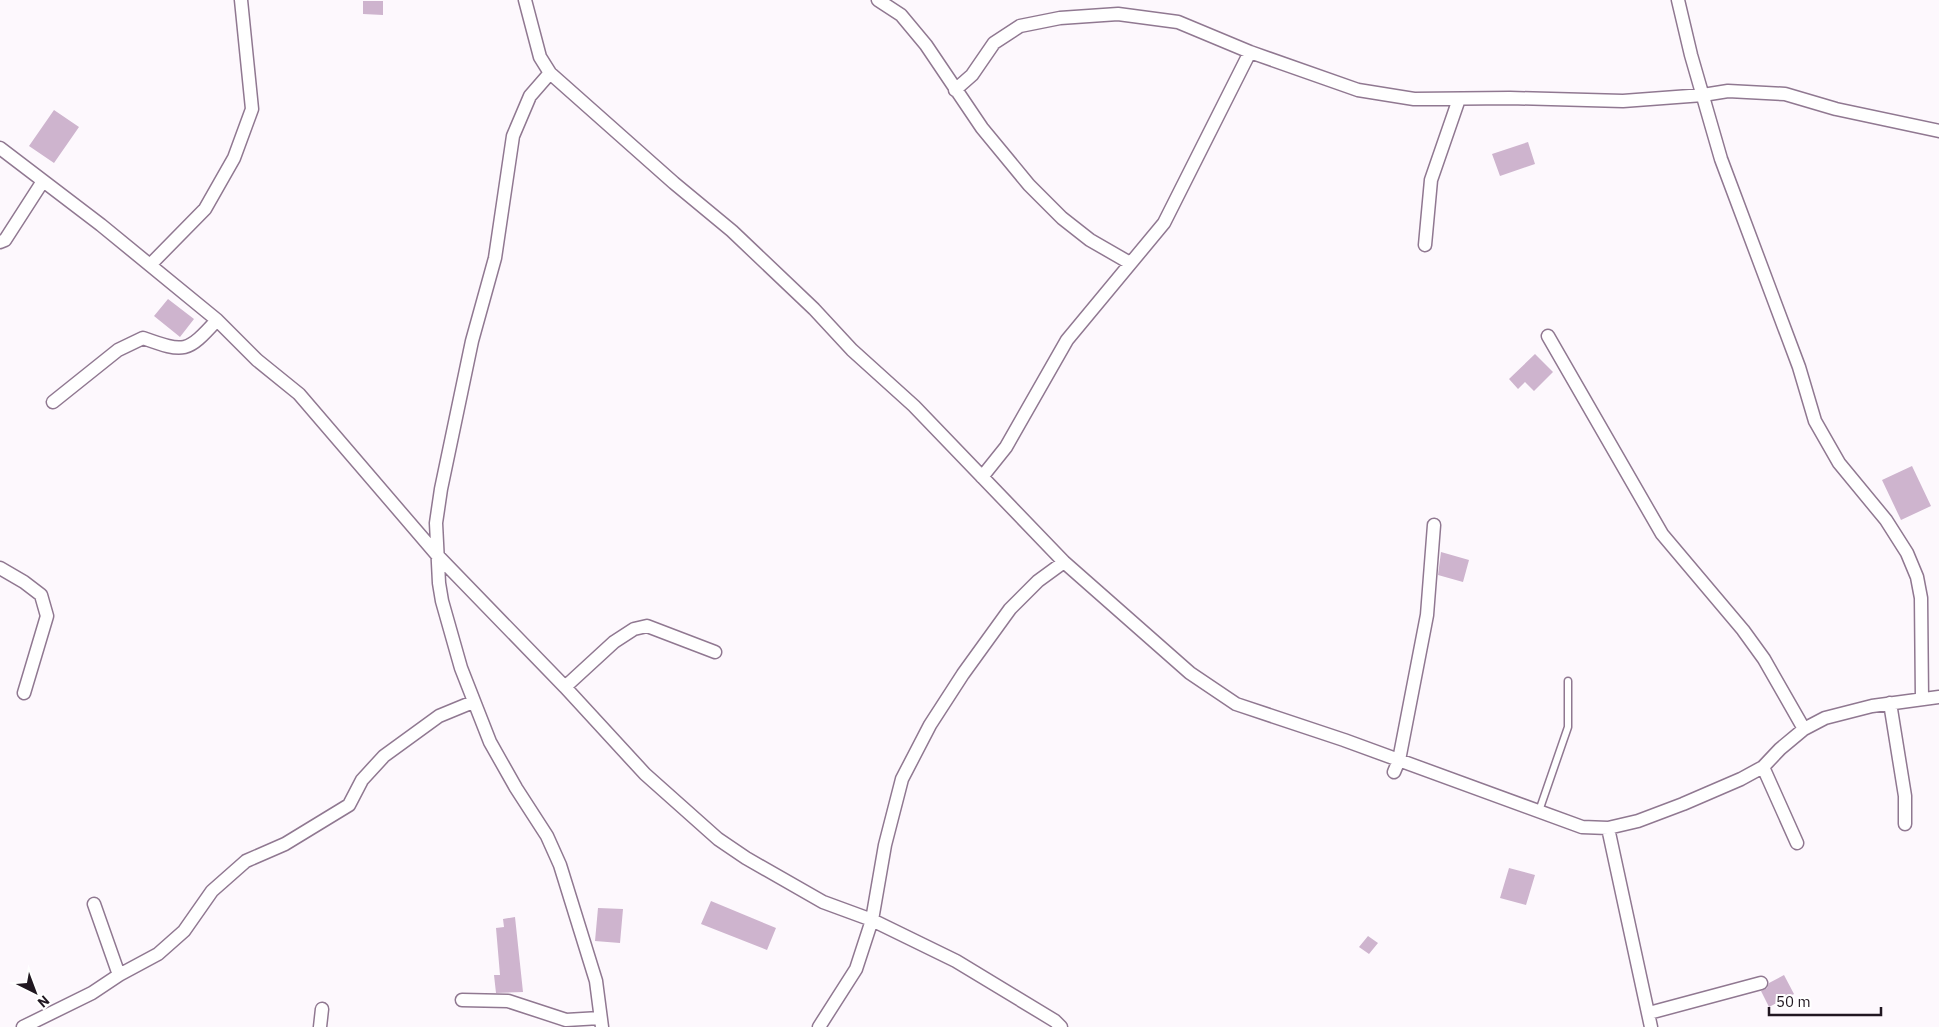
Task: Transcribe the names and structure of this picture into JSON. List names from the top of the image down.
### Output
{
  "scale_bar": "50 m",
  "north": "bottom right"
}
